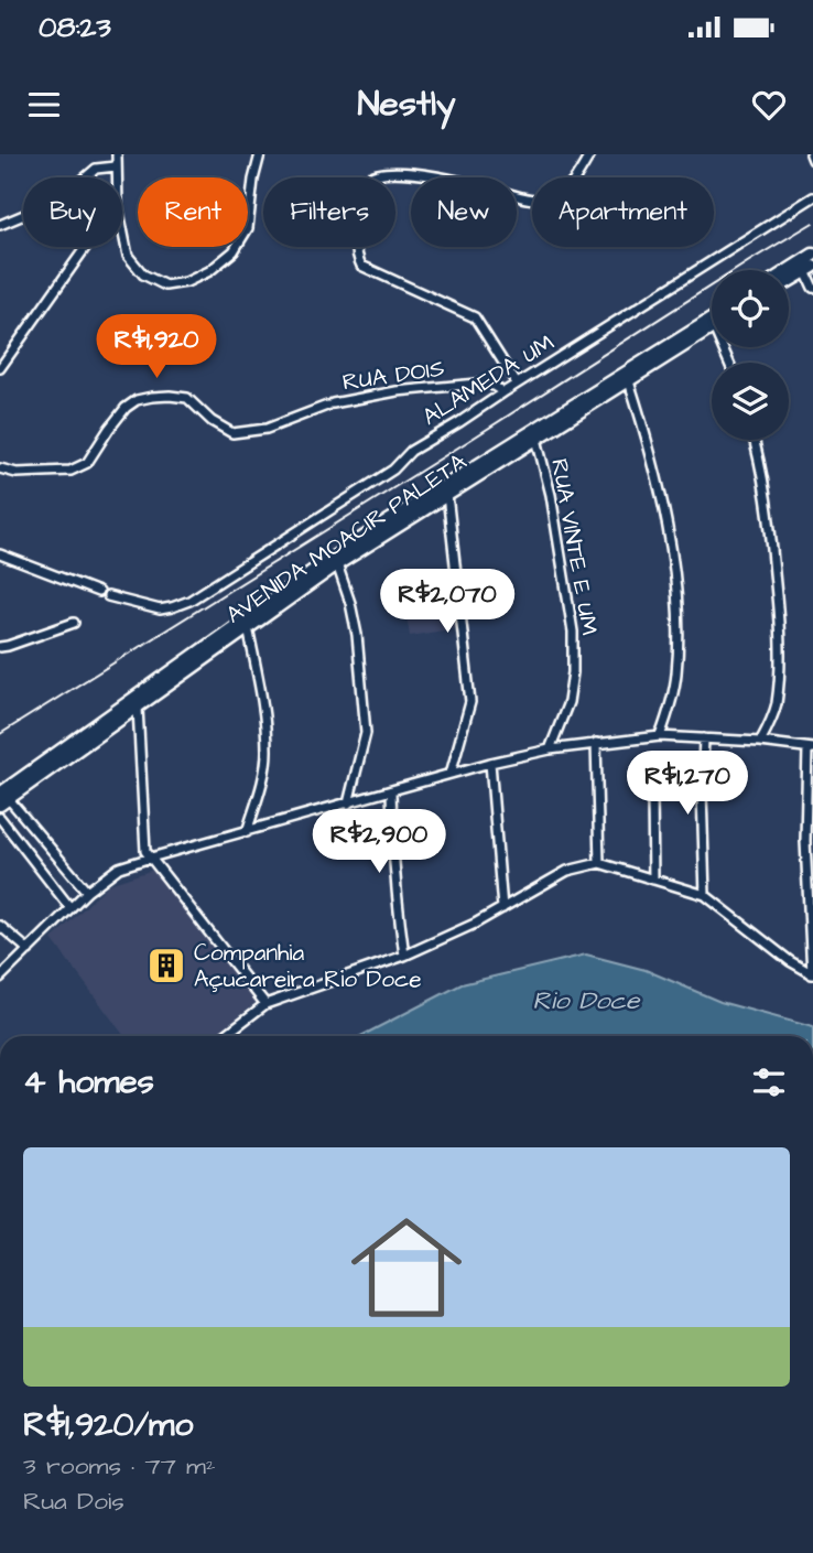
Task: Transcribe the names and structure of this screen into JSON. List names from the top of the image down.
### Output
{
  "streets": {
    "main road": ["AVENIDA MOACIR PALETA"],
    "street": ["RUA DOIS", "ALAMEDA UM", "RUA VINTE E UM"]
  },
  "crossings": [
    ["RUA DOIS", "ALAMEDA UM"],
    ["AVENIDA MOACIR PALETA", "RUA VINTE E UM"]
  ],
  "water": ["Rio Doce"],
  "places": {
    "building": ["Companhia Açucareira Rio Doce"]
  },
  "page": {
    "status": "08:23",
    "header": "Nestly",
    "chip": [
      "Buy",
      "Rent",
      "Filters",
      "New",
      "Apartment"
    ],
    "price": [
      "R$1,920",
      "R$2,070",
      "R$1,270",
      "R$2,900"
    ],
    "heading": "4 homes",
    "list": [
      {
        "name": "R$1,920/mo",
        "note": "3 rooms · 77 m² · Rua Dois"
      }
    ]
  }
}
